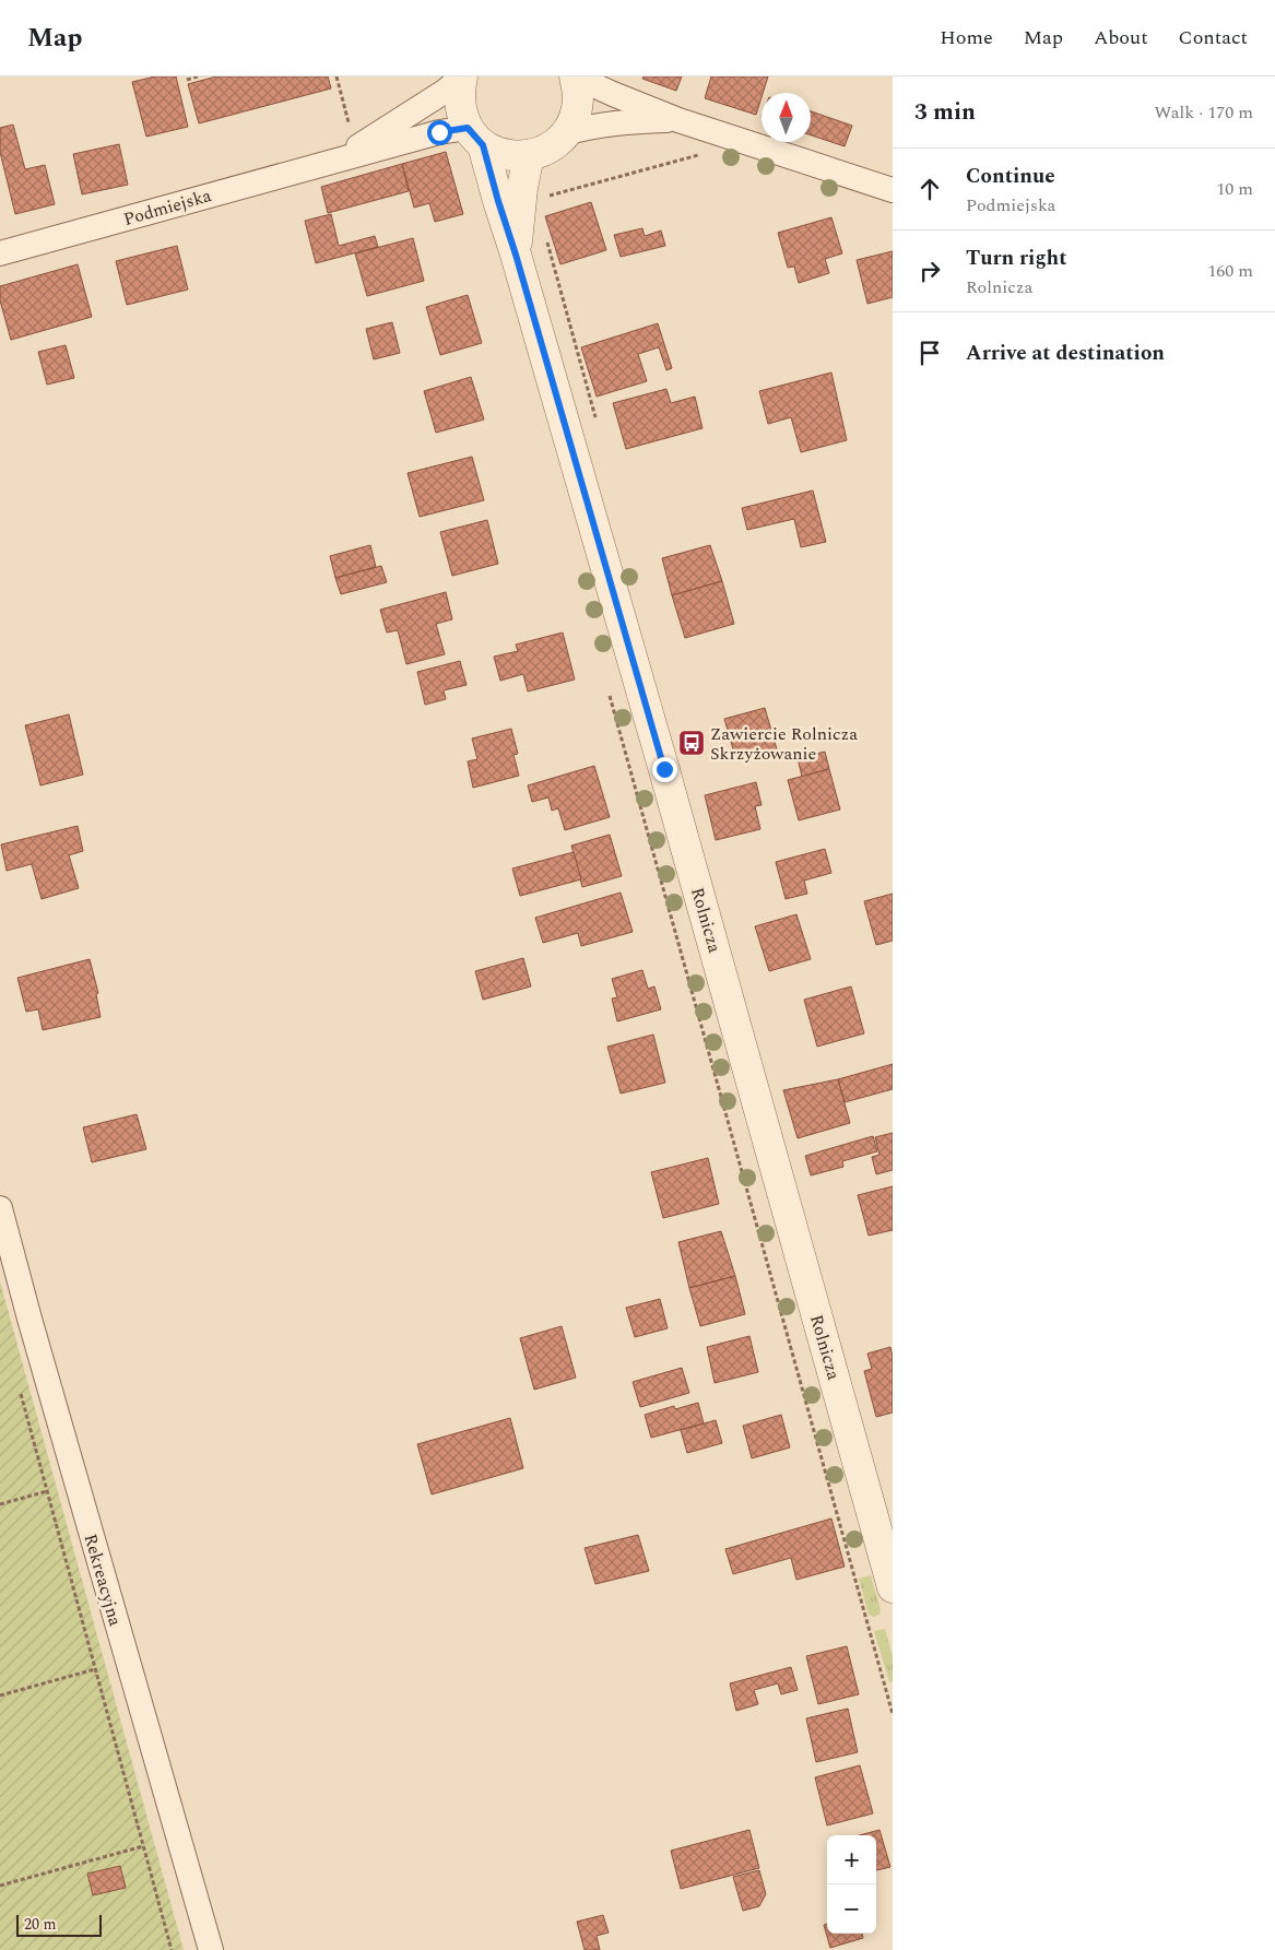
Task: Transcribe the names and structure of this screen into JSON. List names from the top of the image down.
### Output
{
  "streets": {
    "street": ["Podmiejska", "Rolnicza", "Rekreacyjna"]
  },
  "crossings": [
    ["Podmiejska", "Rolnicza"]
  ],
  "places": {
    "bus stop": ["Zawiercie Rolnicza Skrzyżowanie"]
  },
  "scale_bar": "20 m",
  "north": "top",
  "page": {
    "header": "Map",
    "nav": [
      "Home",
      "Map",
      "About",
      "Contact"
    ],
    "heading": ["3 min", "Walk · 170 m"],
    "list": [
      ["Continue", "Podmiejska", "10 m"],
      ["Turn right", "Rolnicza", "160 m"],
      "Arrive at destination"
    ],
    "map_buttons": ["+", "−"],
    "scale": "20 m"
  }
}
